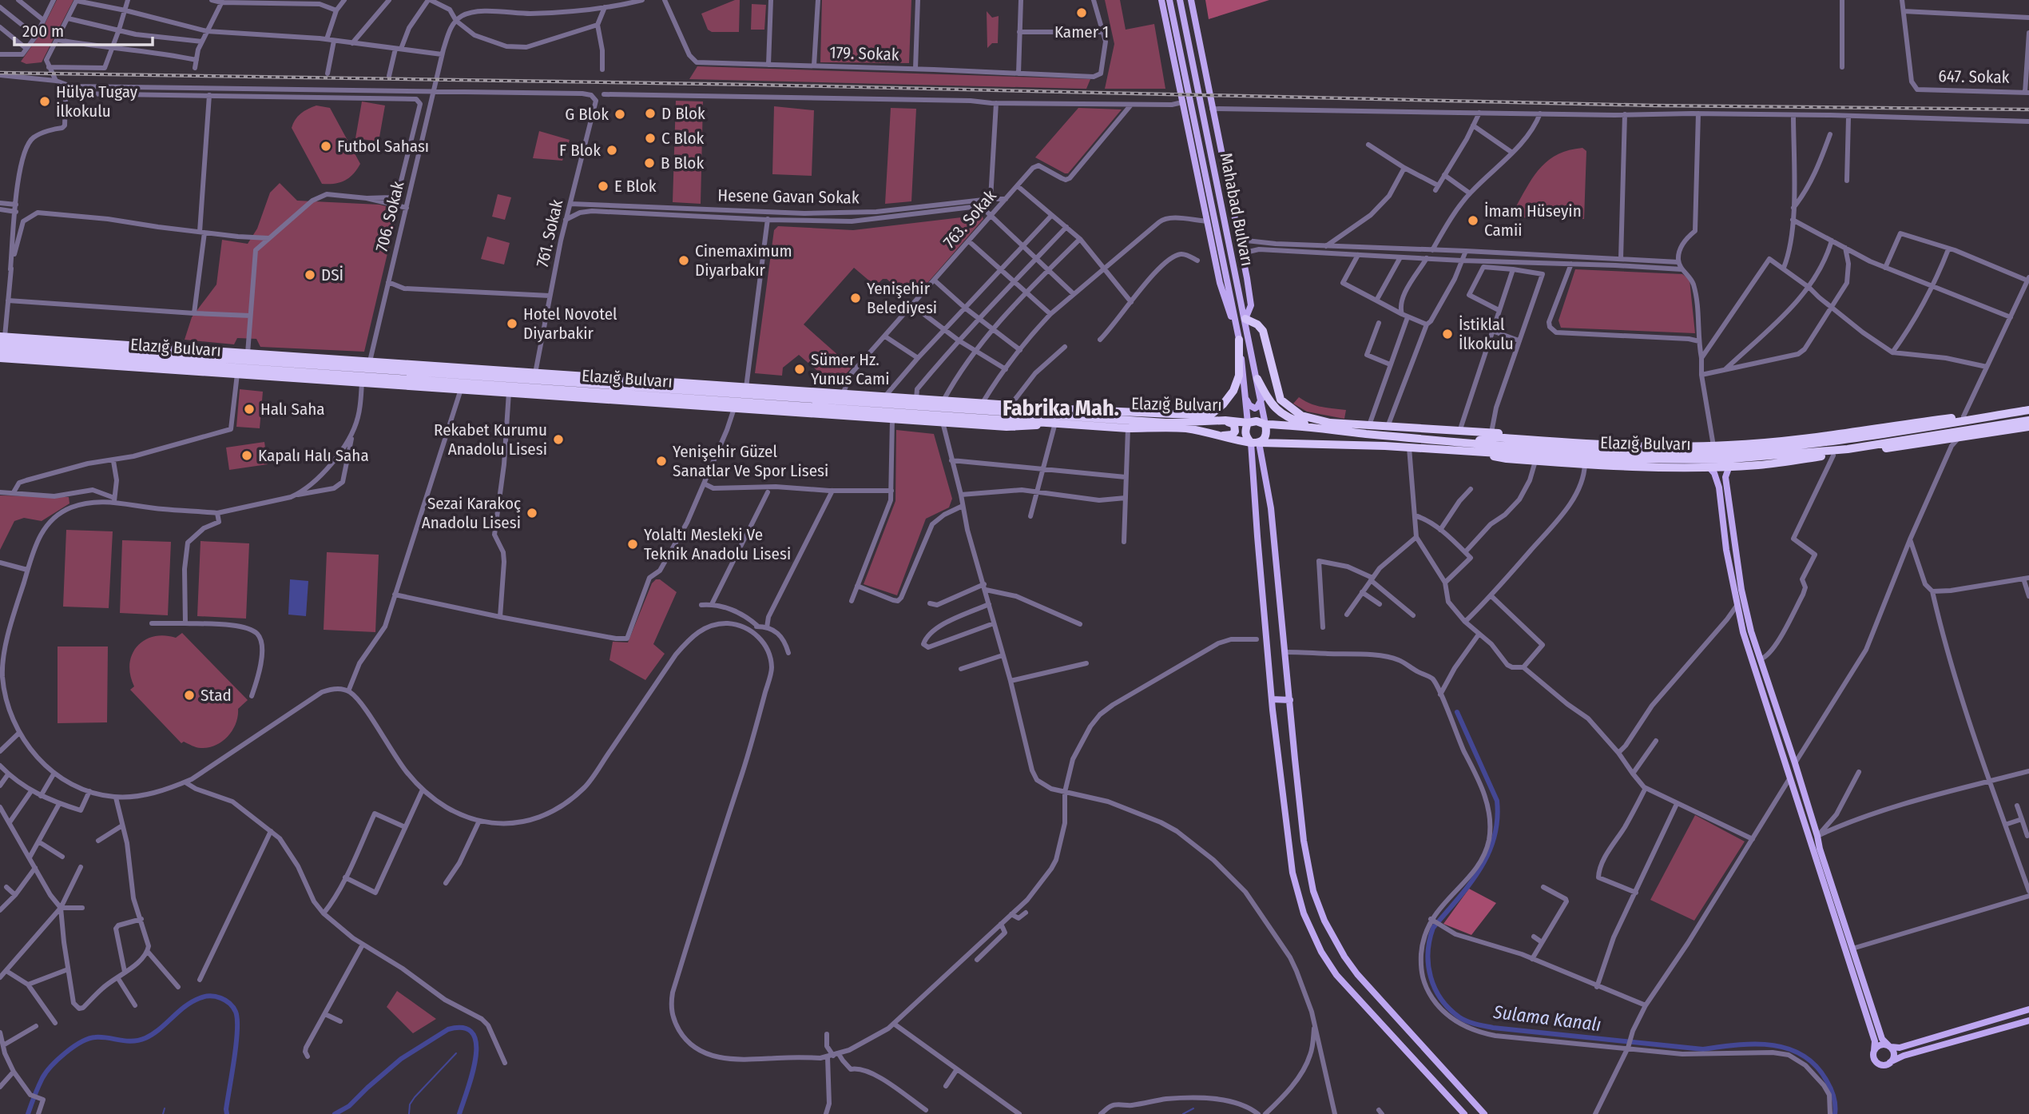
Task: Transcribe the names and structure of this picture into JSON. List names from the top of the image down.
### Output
{
  "streets": {
    "highway": ["Elazığ Bulvarı"],
    "main road": ["Mahabad Bulvarı"],
    "street": [
      "179. Sokak",
      "647. Sokak",
      "Hesene Gavan Sokak",
      "706. Sokak",
      "763. Sokak",
      "761. Sokak"
    ]
  },
  "crossings": [
    ["Hesene Gavan Sokak", "763. Sokak"],
    ["Hesene Gavan Sokak", "761. Sokak"],
    ["Mahabad Bulvarı", "Elazığ Bulvarı"],
    ["706. Sokak", "761. Sokak"]
  ],
  "districts": ["Fabrika Mah."],
  "water": ["Sulama Kanalı"],
  "places": [
    "Kamer 1",
    "Hülya Tugay İlkokulu",
    "D Blok",
    "G Blok",
    "C Blok",
    "Futbol Sahası",
    "F Blok",
    "B Blok",
    "E Blok",
    "İmam Hüseyin Camii",
    "Cinemaximum Diyarbakır",
    "DSİ",
    "Yenişehir Belediyesi",
    "Hotel Novotel Diyarbakir",
    "İstiklal İlkokulu",
    "Sümer Hz. Yunus Cami",
    "Halı Saha",
    "Rekabet Kurumu Anadolu Lisesi",
    "Kapalı Halı Saha",
    "Yenişehir Güzel Sanatlar Ve Spor Lisesi",
    "Sezai Karakoç Anadolu Lisesi",
    "Yolaltı Mesleki Ve Teknik Anadolu Lisesi",
    "Stad"
  ],
  "scale_bar": "200 m"
}
